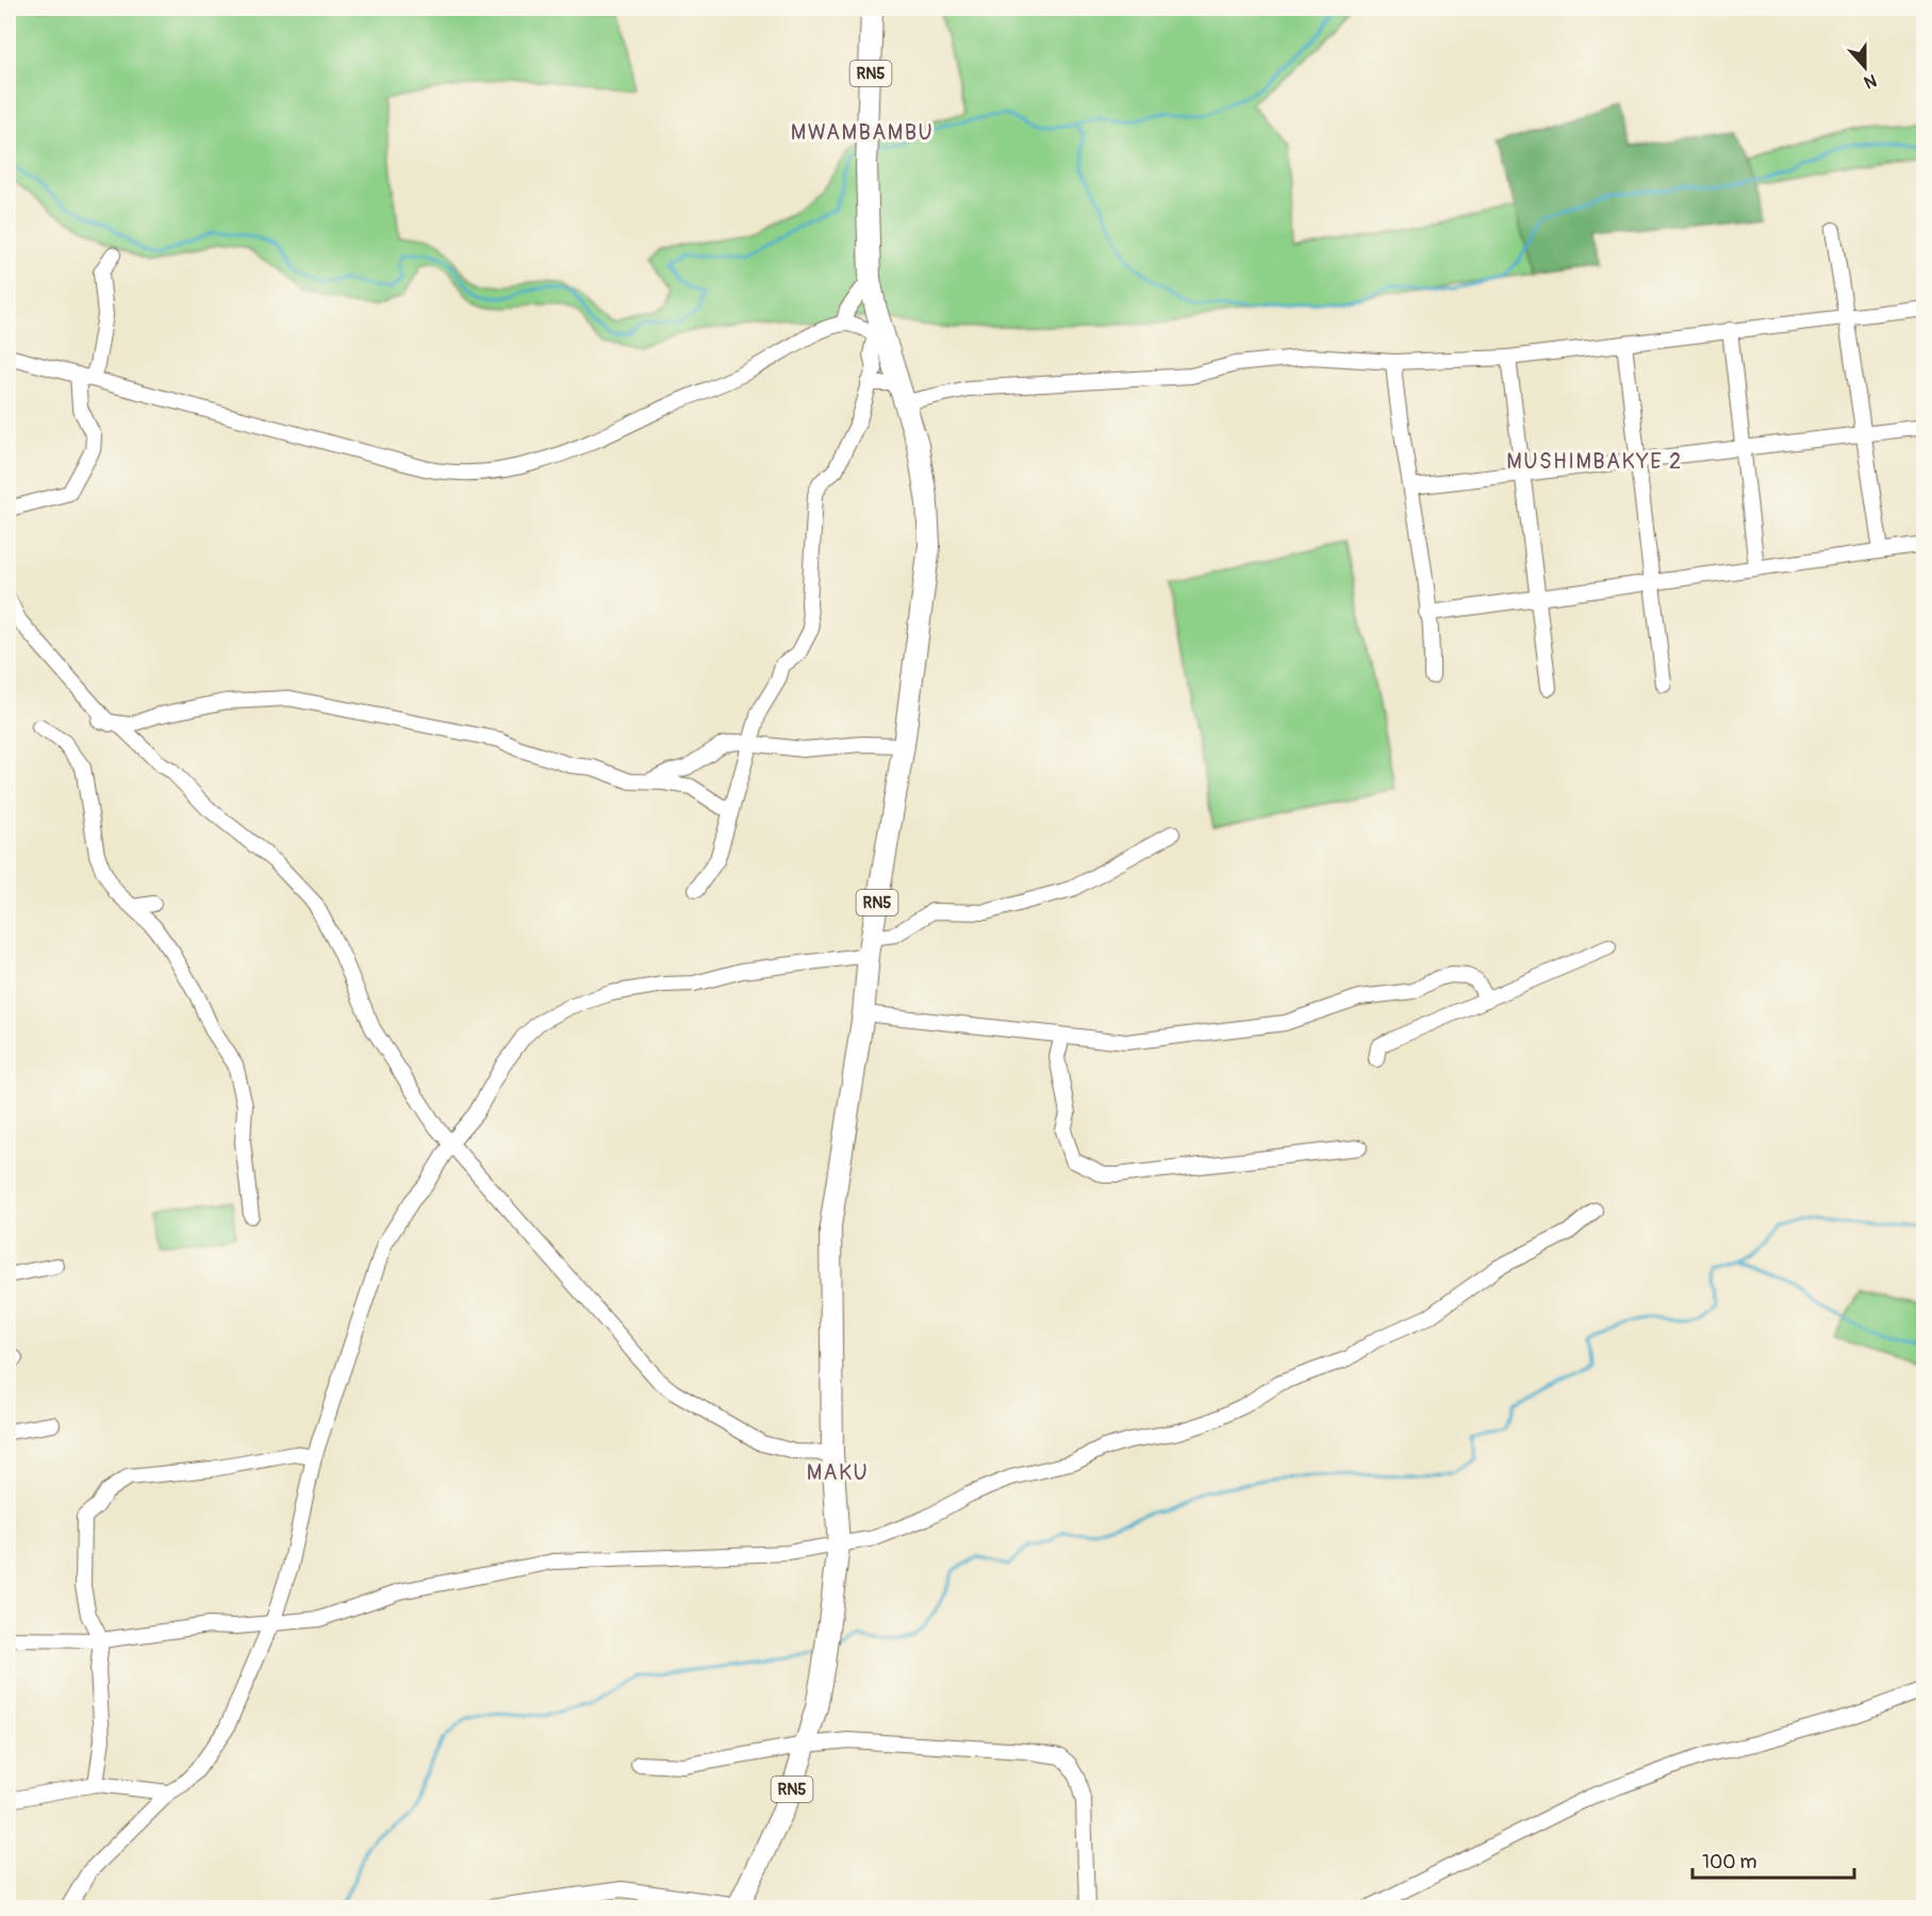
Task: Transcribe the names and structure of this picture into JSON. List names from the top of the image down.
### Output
{
  "streets": {
    "highway": ["RN5"]
  },
  "districts": ["MWAMBAMBU", "MUSHIMBAKYE 2", "MAKU"],
  "scale_bar": "100 m",
  "north": "bottom"
}
